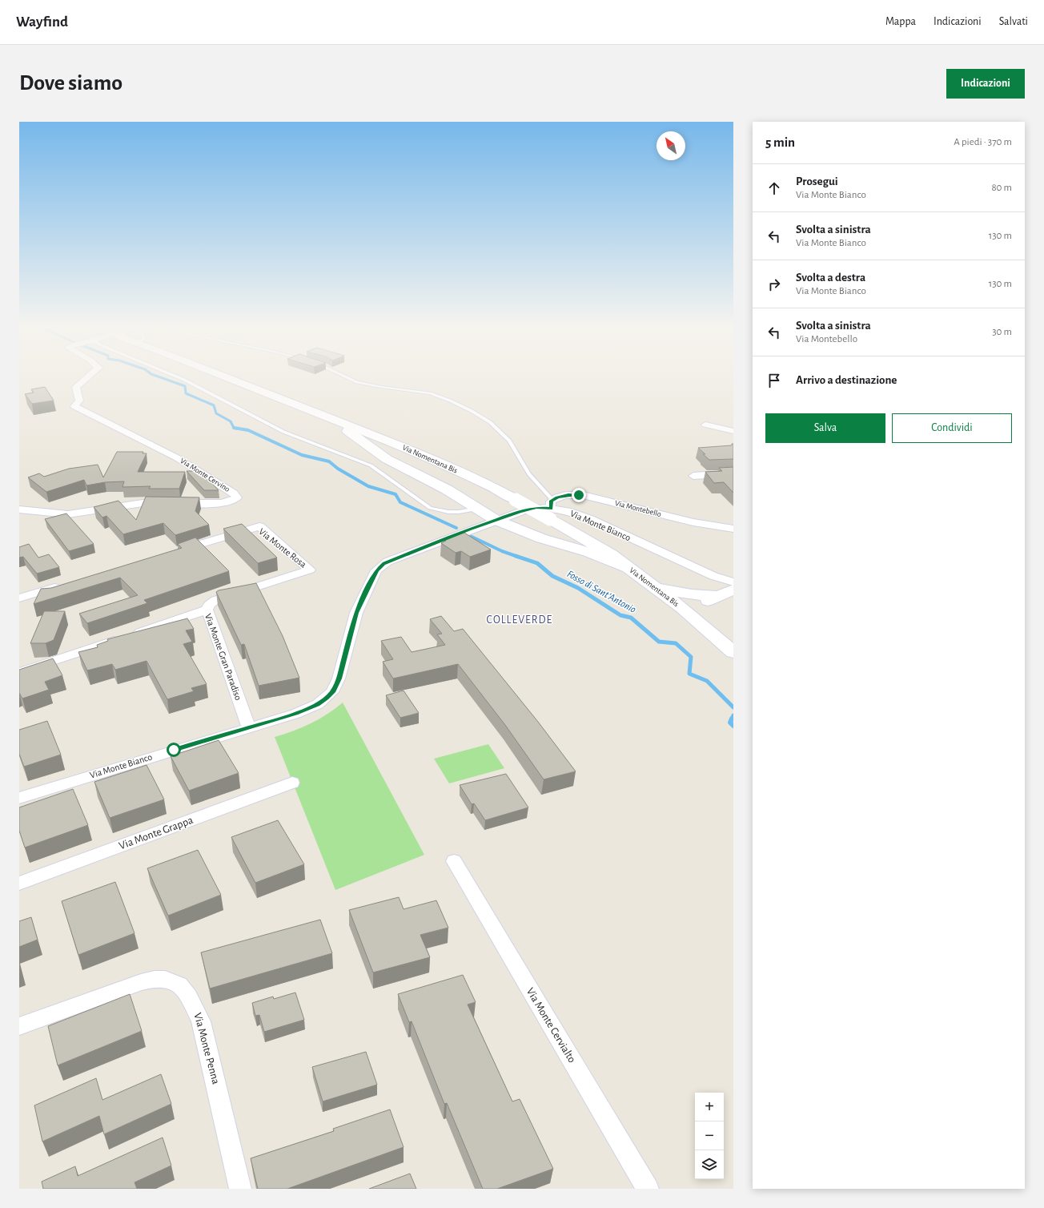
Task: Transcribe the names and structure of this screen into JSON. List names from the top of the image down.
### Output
{
  "streets": {
    "main road": ["Via Nomentana Bis"],
    "street": [
      "Via Monte Cervino",
      "Via Montebello",
      "Via Monte Bianco",
      "Via Monte Rosa",
      "Via Monte Gran Paradiso",
      "Via Monte Grappa",
      "Via Monte Cervialto",
      "Via Monte Penna"
    ]
  },
  "crossings": [
    ["Via Nomentana Bis", "Via Montebello"],
    ["Via Nomentana Bis", "Via Monte Bianco"],
    ["Via Montebello", "Via Monte Bianco"],
    ["Via Monte Bianco", "Via Monte Gran Paradiso"],
    ["Via Monte Rosa", "Via Monte Gran Paradiso"]
  ],
  "districts": ["COLLEVERDE"],
  "water": ["Fosso di Sant'Antonio"],
  "north": "top left",
  "page": {
    "header": "Wayfind",
    "nav": ["Mappa", "Indicazioni", "Salvati"],
    "buttons": [
      "Indicazioni",
      ["Salva", "Condividi"]
    ],
    "title": "Dove siamo",
    "heading": ["5 min", "A piedi · 370 m"],
    "list": [
      ["Prosegui", "Via Monte Bianco", "80 m"],
      ["Svolta a sinistra", "Via Monte Bianco", "130 m"],
      ["Svolta a destra", "Via Monte Bianco", "130 m"],
      ["Svolta a sinistra", "Via Montebello", "30 m"],
      "Arrivo a destinazione"
    ],
    "map_buttons": ["+", "−"]
  }
}
